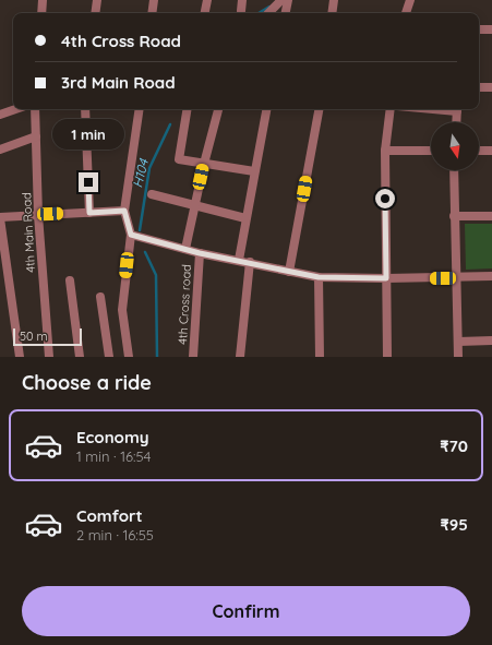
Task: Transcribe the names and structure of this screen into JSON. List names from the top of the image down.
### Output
{
  "streets": {
    "street": ["4th Main Road", "4th Cross road"]
  },
  "water": ["H104"],
  "scale_bar": "50 m",
  "north": "bottom",
  "page": {
    "banner": ["4th Cross Road", "3rd Main Road"],
    "bubble": "1 min",
    "scale": "50 m",
    "heading": "Choose a ride",
    "list": [
      {
        "name": "Economy",
        "note": "1 min · 16:54",
        "value": "₹70"
      },
      {
        "name": "Comfort",
        "note": "2 min · 16:55",
        "value": "₹95"
      }
    ],
    "buttons": "Confirm"
  }
}
